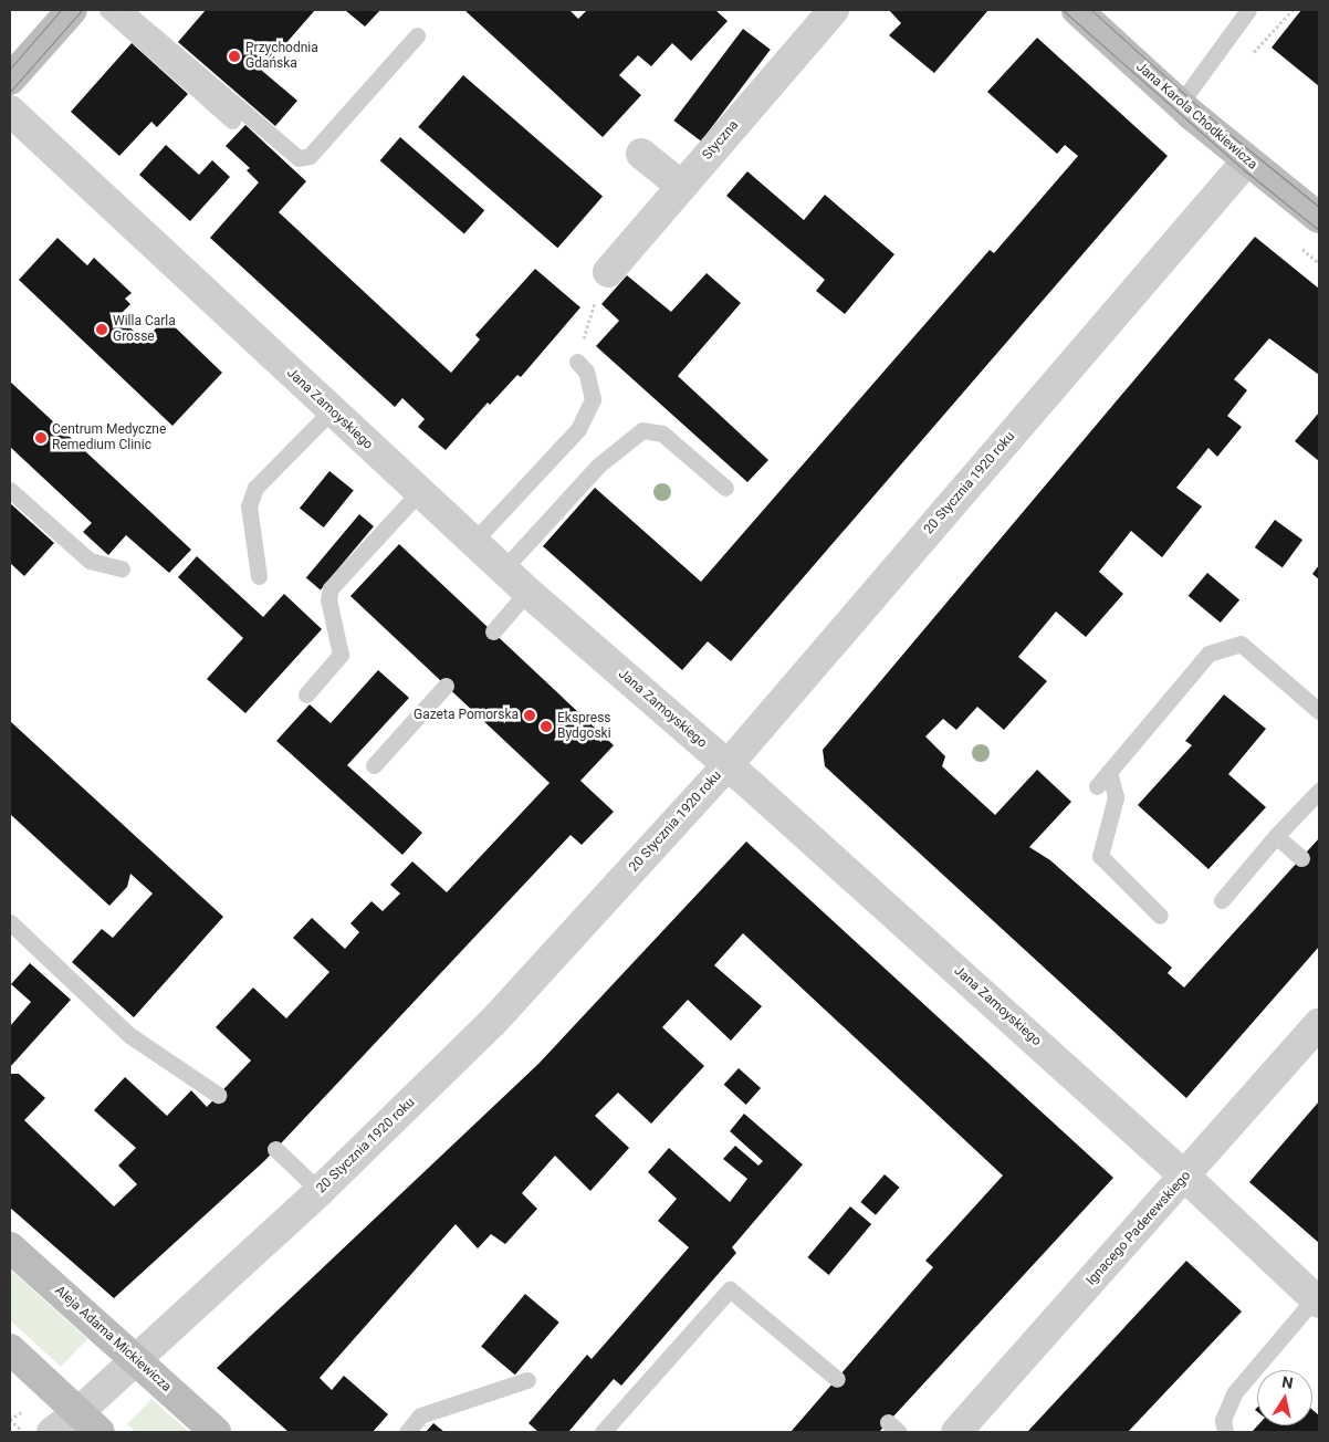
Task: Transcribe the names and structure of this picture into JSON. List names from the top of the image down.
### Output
{
  "streets": {
    "street": [
      "Jana Karola Chodkiewicza",
      "Styczna",
      "Jana Zamoyskiego",
      "20 Stycznia 1920 roku",
      "Ignacego Paderewskiego",
      "Aleja Adama Mickiewicza"
    ]
  },
  "crossings": [
    ["Jana Karola Chodkiewicza", "20 Stycznia 1920 roku"],
    ["Jana Zamoyskiego", "20 Stycznia 1920 roku"],
    ["Jana Zamoyskiego", "Ignacego Paderewskiego"],
    ["20 Stycznia 1920 roku", "Aleja Adama Mickiewicza"]
  ],
  "places": [
    "Przychodnia Gdańska",
    "Willa Carla Grosse",
    "Centrum Medyczne Remedium Clinic",
    "Gazeta Pomorska",
    "Ekspress Bydgoski"
  ],
  "north": "top"
}
